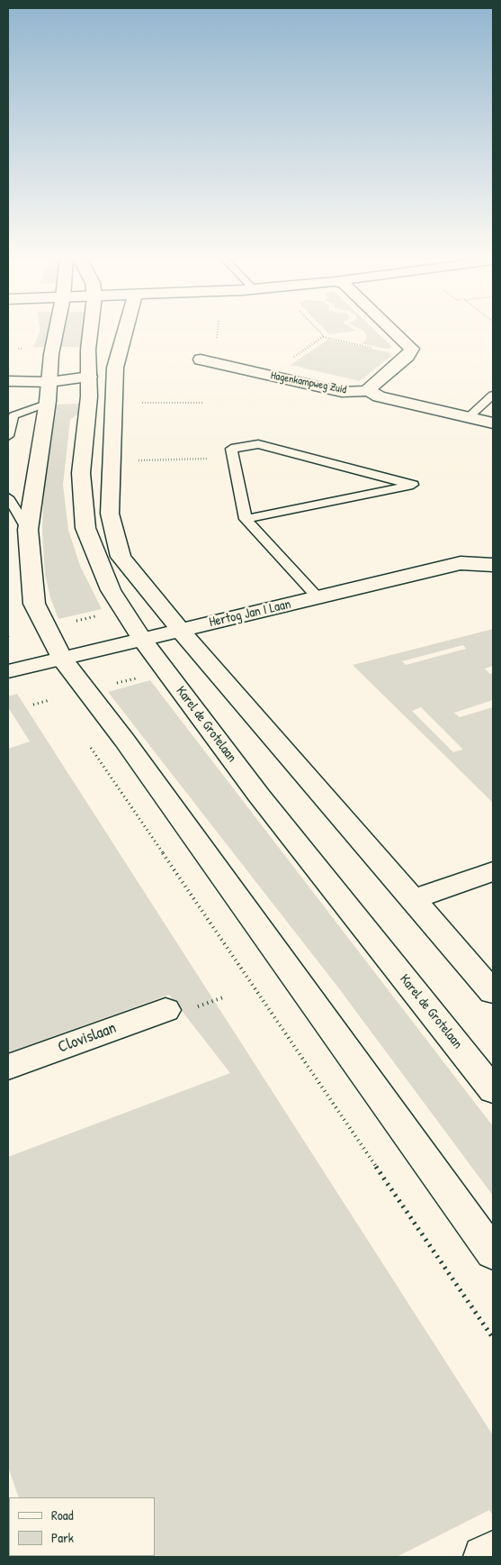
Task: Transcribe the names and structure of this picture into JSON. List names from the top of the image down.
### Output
{
  "streets": {
    "street": [
      "Hagenkampweg Zuid",
      "Hertog Jan I Laan",
      "Karel de Grotelaan",
      "Clovislaan"
    ]
  },
  "crossings": [
    ["Hertog Jan I Laan", "Karel de Grotelaan"]
  ],
  "legend": ["Road", "Park"]
}
